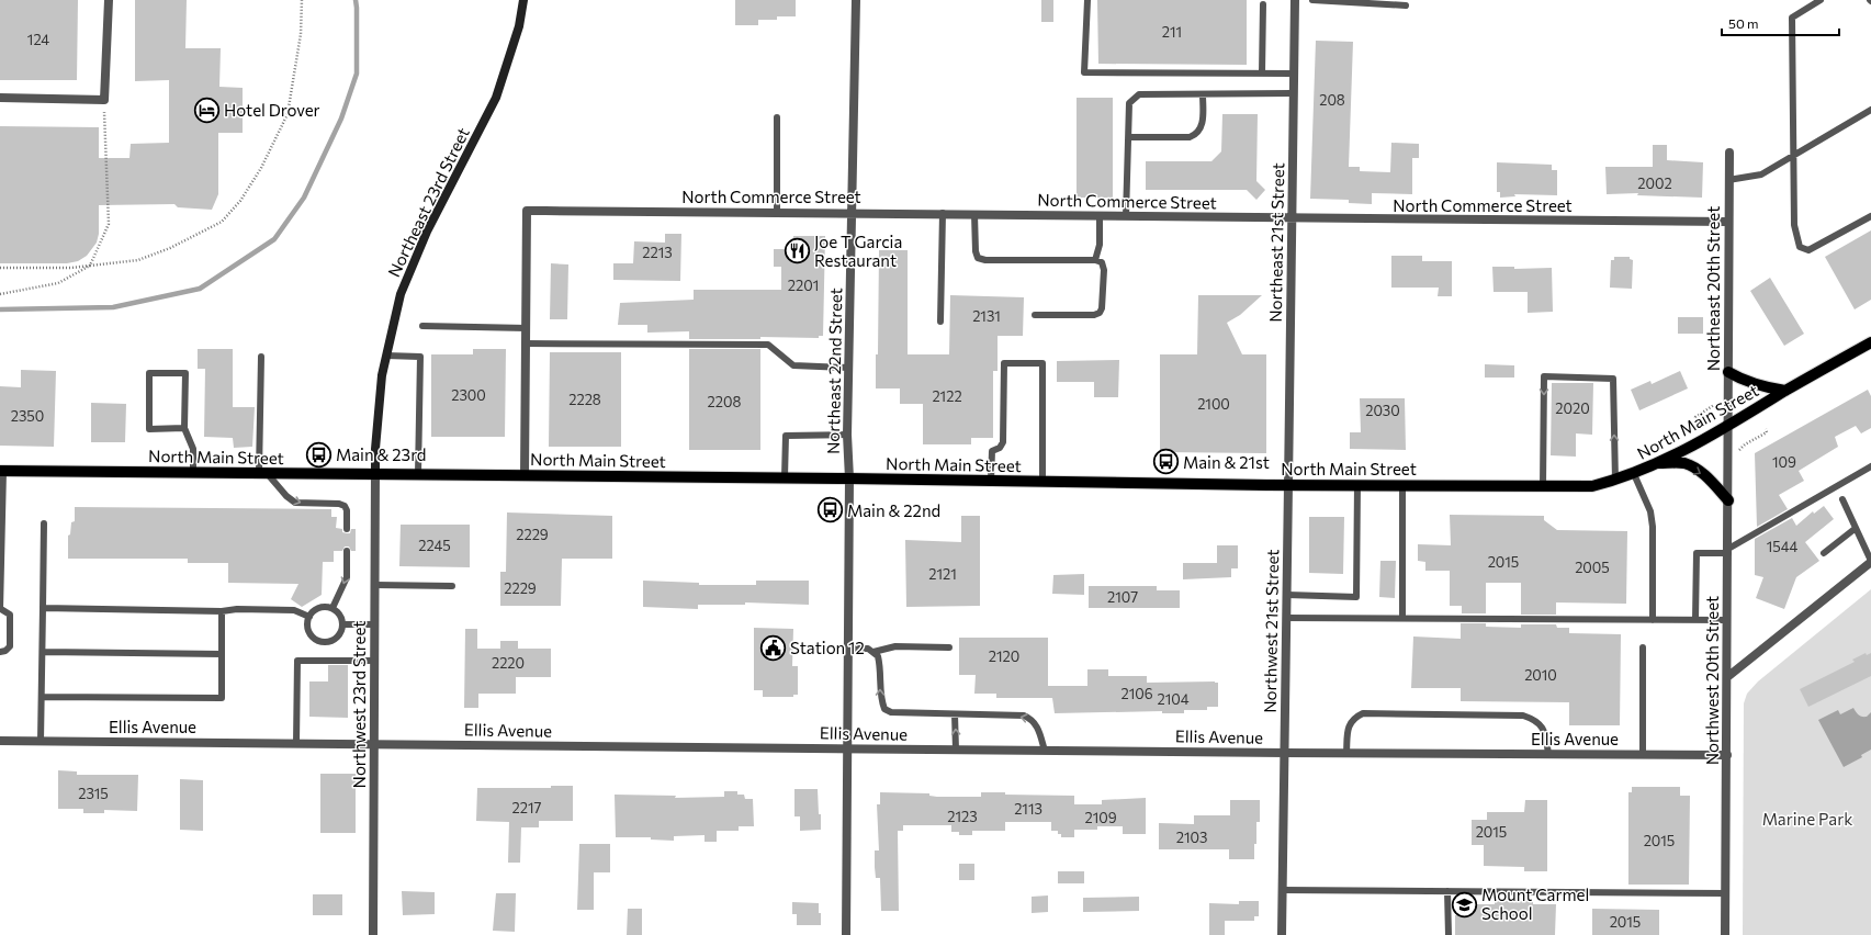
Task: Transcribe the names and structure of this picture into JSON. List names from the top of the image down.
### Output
{
  "streets": {
    "main road": ["Northeast 23rd Street", "North Main Street"],
    "street": [
      "North Commerce Street",
      "Northeast 21st Street",
      "Northeast 20th Street",
      "Northeast 22nd Street",
      "Northwest 21st Street",
      "Northwest 20th Street",
      "Northwest 23rd Street",
      "Ellis Avenue"
    ]
  },
  "crossings": [
    ["North Commerce Street", "Northeast 21st Street"],
    ["North Commerce Street", "Northeast 20th Street"],
    ["North Commerce Street", "Northeast 22nd Street"],
    ["Northeast 23rd Street", "North Main Street"],
    ["Northeast 23rd Street", "Northwest 23rd Street"],
    ["Northeast 21st Street", "North Main Street"],
    ["Northeast 21st Street", "Northwest 21st Street"],
    ["Northeast 20th Street", "North Main Street"],
    ["Northeast 20th Street", "Northwest 20th Street"],
    ["Northeast 22nd Street", "North Main Street"],
    ["Northeast 22nd Street", "Ellis Avenue"],
    ["North Main Street", "Northwest 21st Street"],
    ["North Main Street", "Northwest 20th Street"],
    ["North Main Street", "Northwest 23rd Street"],
    ["Northwest 21st Street", "Ellis Avenue"],
    ["Northwest 20th Street", "Ellis Avenue"],
    ["Northwest 23rd Street", "Ellis Avenue"]
  ],
  "parks": ["Marine Park"],
  "places": {
    "hotel": ["Hotel Drover"],
    "restaurant": ["Joe T Garcia Restaurant"],
    "bus stop": ["Main & 23rd", "Main & 21st", "Main & 22nd"],
    "public building": ["Station 12"],
    "school or university": ["Mount Carmel School"]
  },
  "house_numbers": [
    "211",
    "124",
    "208",
    "2002",
    "2213",
    "2201",
    "2131",
    "2300",
    "2122",
    "2228",
    "2208",
    "2100",
    "2020",
    "2030",
    "2350",
    "109",
    "2229",
    "2245",
    "1544",
    "2015",
    "2005",
    "2121",
    "2229",
    "2107",
    "2120",
    "2220",
    "2010",
    "2106",
    "2104",
    "2315",
    "2217",
    "2113",
    "2123",
    "2109",
    "2015",
    "2103",
    "2015",
    "2015"
  ],
  "scale_bar": "50 m"
}
